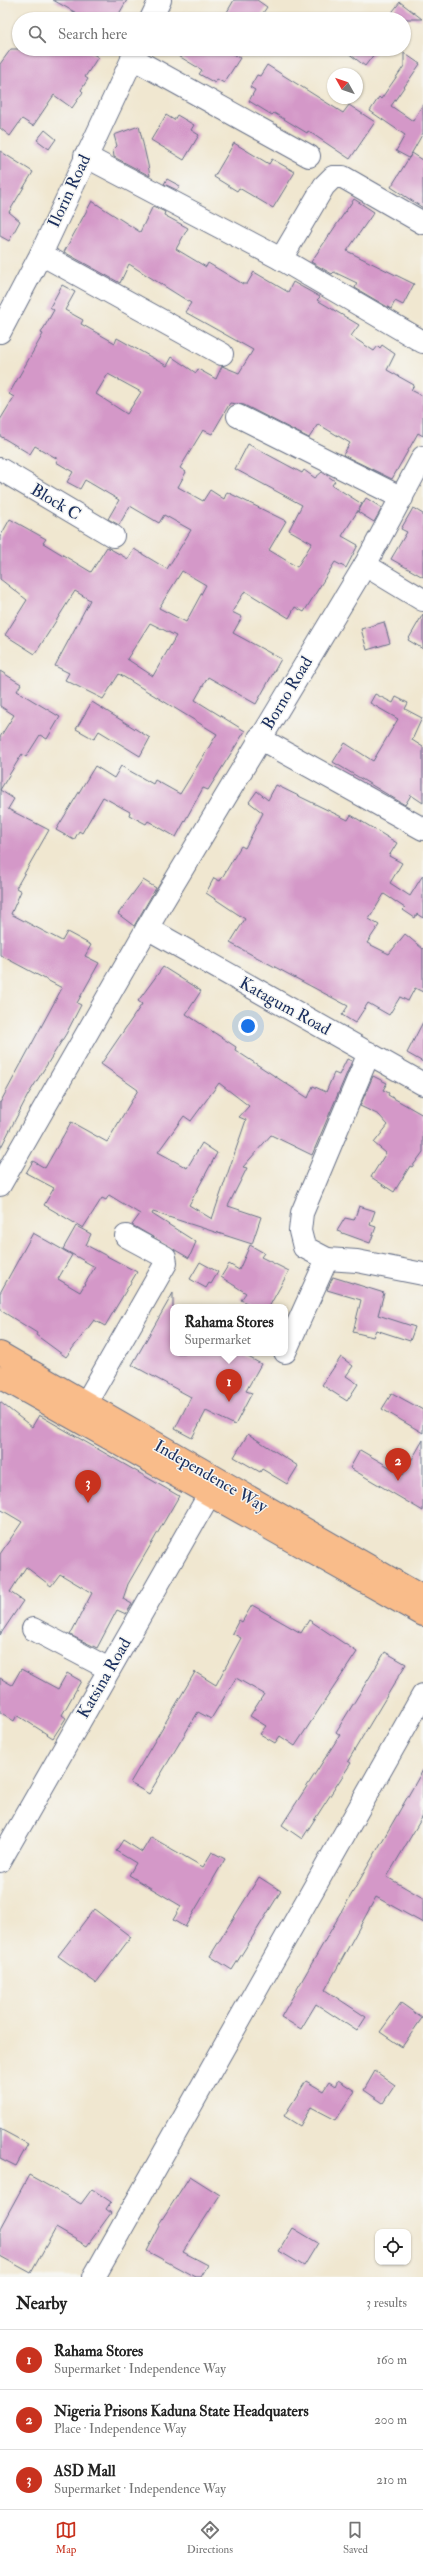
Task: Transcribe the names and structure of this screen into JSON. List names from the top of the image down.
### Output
{
  "streets": {
    "main road": ["Independence Way"],
    "street": [
      "Ilorin Road",
      "Block C",
      "Borno Road",
      "Katagum Road",
      "Katsina Road"
    ]
  },
  "crossings": [
    ["Borno Road", "Katagum Road"],
    ["Independence Way", "Katsina Road"]
  ],
  "north": "top left",
  "page": {
    "search": "Search here",
    "popup": ["Rahama Stores", "Supermarket"],
    "pins": ["1", "2", "3"],
    "heading": ["Nearby", "3 results"],
    "list": [
      {
        "mark": "1",
        "name": "Rahama Stores",
        "note": "Supermarket · Independence Way",
        "value": "160 m"
      },
      {
        "mark": "2",
        "name": "Nigeria Prisons Kaduna State Headquaters",
        "note": "Place · Independence Way",
        "value": "200 m"
      },
      {
        "mark": "3",
        "name": "ASD Mall",
        "note": "Supermarket · Independence Way",
        "value": "210 m"
      }
    ],
    "nav": ["Map", "Directions", "Saved"]
  }
}
